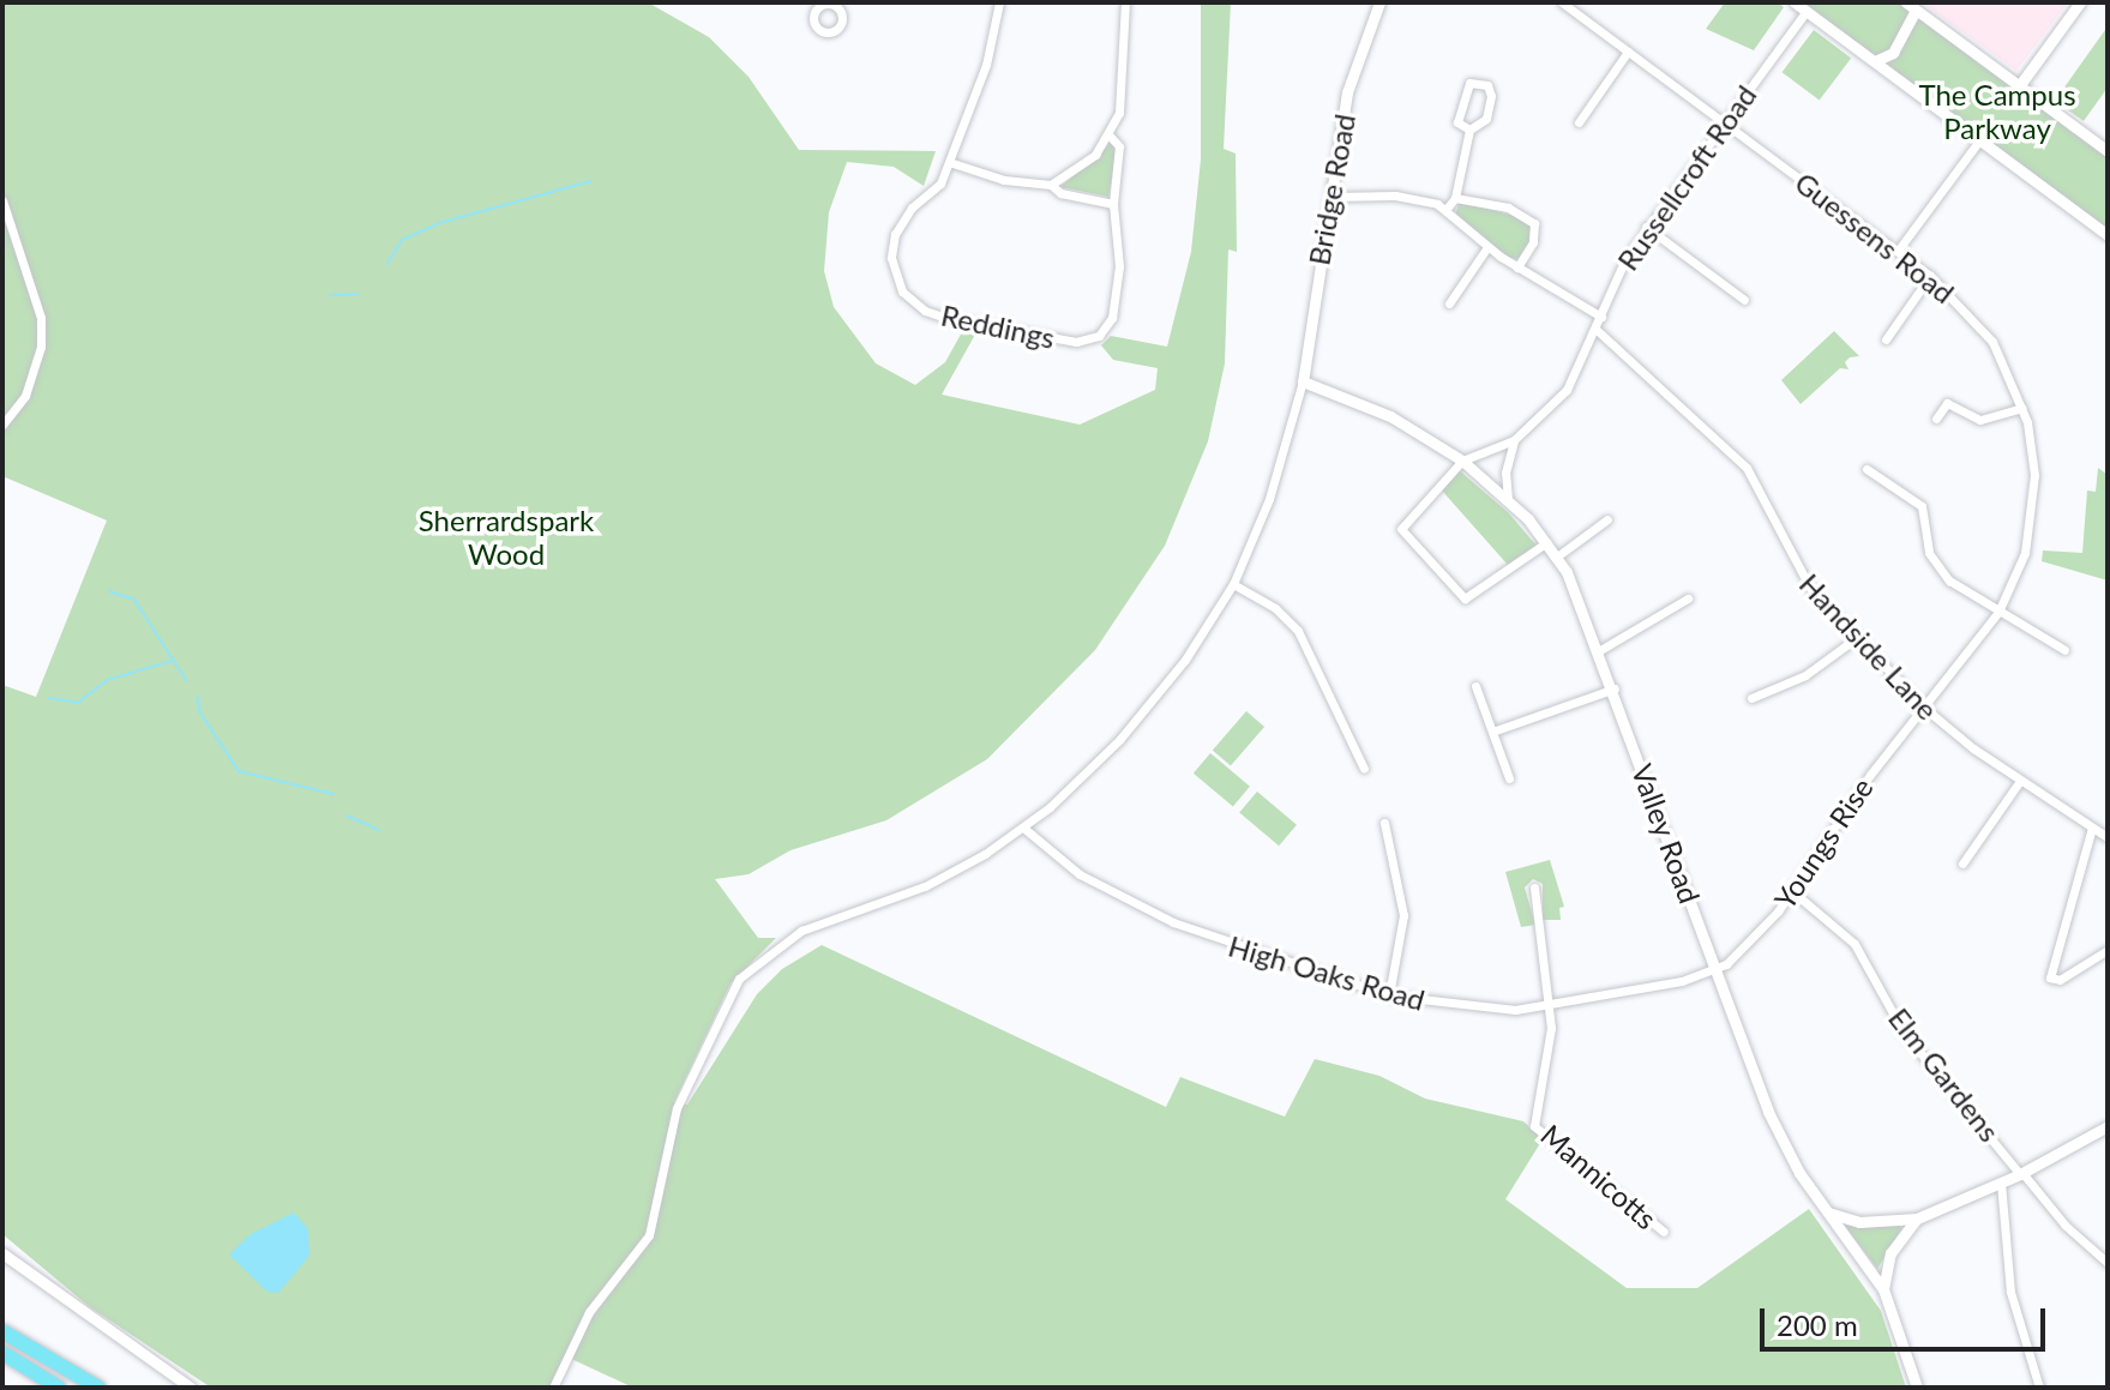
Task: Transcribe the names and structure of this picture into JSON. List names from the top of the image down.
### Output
{
  "streets": {
    "main road": ["Bridge Road", "Valley Road"],
    "street": [
      "Russellcroft Road",
      "Guessens Road",
      "Reddings",
      "Handside Lane",
      "Youngs Rise",
      "High Oaks Road",
      "Elm Gardens",
      "Mannicotts"
    ]
  },
  "crossings": [
    ["Russellcroft Road", "Guessens Road"],
    ["Russellcroft Road", "Handside Lane"],
    ["Russellcroft Road", "Valley Road"],
    ["Bridge Road", "Valley Road"],
    ["Guessens Road", "Handside Lane"],
    ["Guessens Road", "Youngs Rise"],
    ["Handside Lane", "Youngs Rise"],
    ["Valley Road", "Youngs Rise"],
    ["Valley Road", "High Oaks Road"],
    ["Youngs Rise", "High Oaks Road"],
    ["Youngs Rise", "Elm Gardens"],
    ["High Oaks Road", "Mannicotts"]
  ],
  "parks": ["The Campus Parkway", "Sherrardspark Wood"],
  "scale_bar": "200 m"
}
